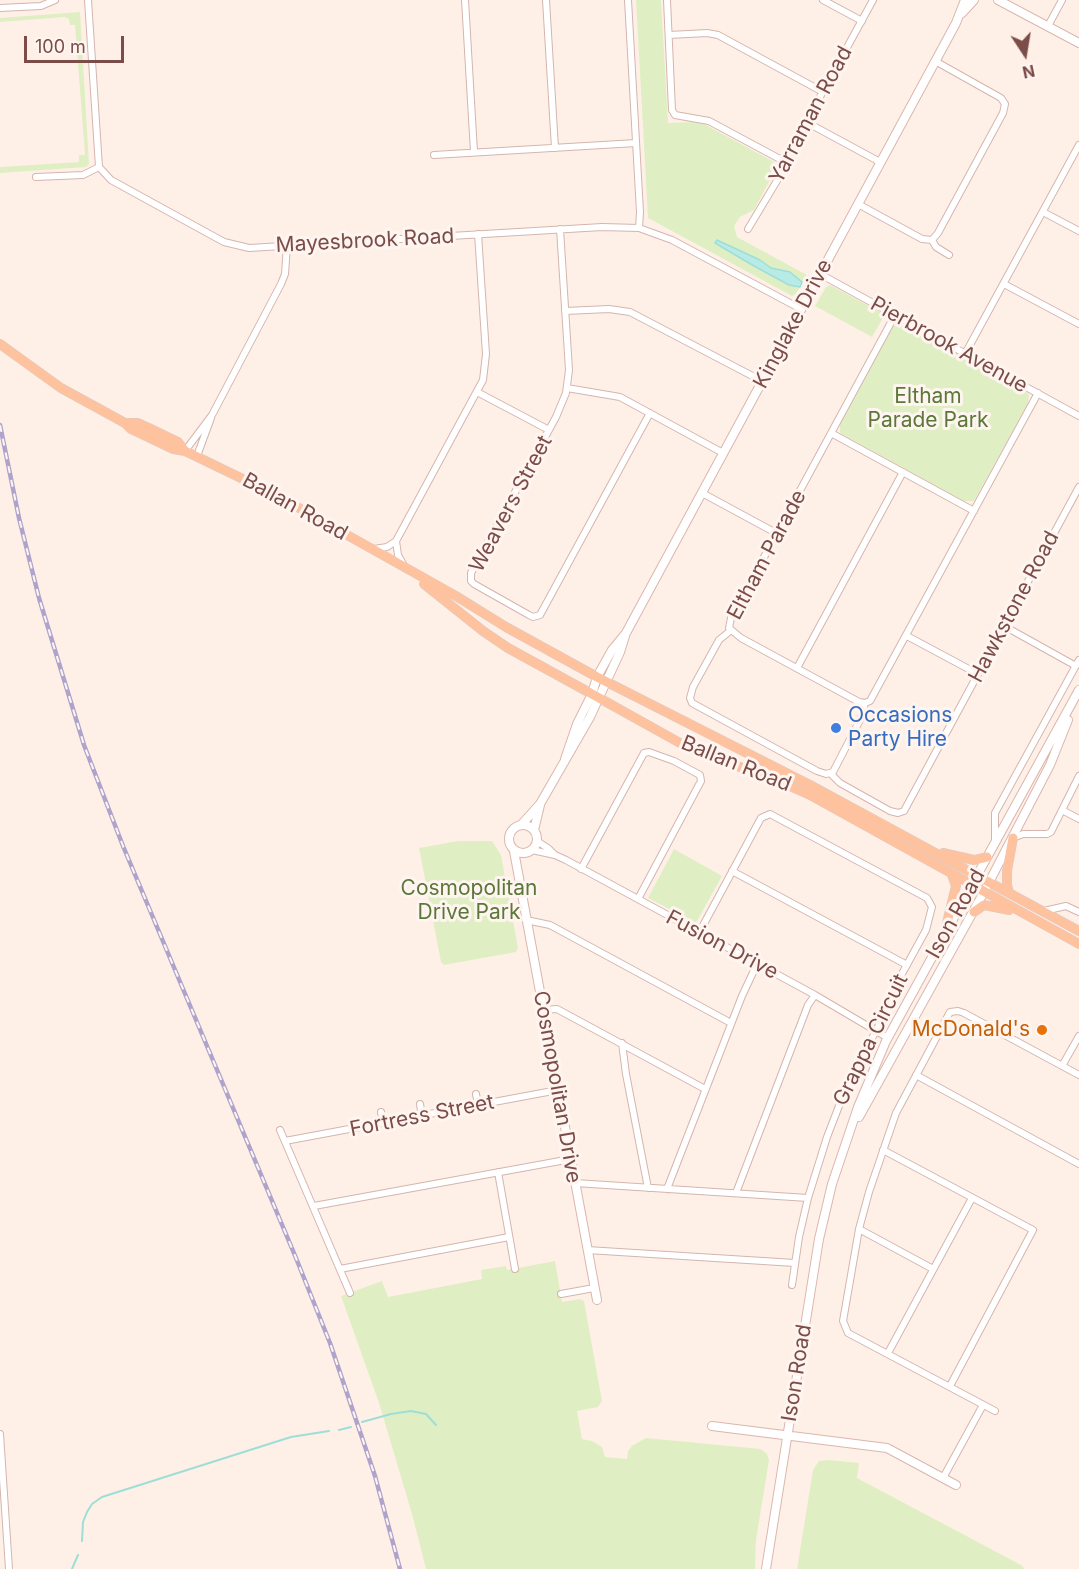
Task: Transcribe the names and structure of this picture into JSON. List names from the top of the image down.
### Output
{
  "streets": {
    "main road": ["Ballan Road"],
    "street": [
      "Yarraman Road",
      "Mayesbrook Road",
      "Kinglake Drive",
      "Pierbrook Avenue",
      "Weavers Street",
      "Eltham Parade",
      "Hawkstone Road",
      "Ison Road",
      "Fusion Drive",
      "Grappa Circuit",
      "Cosmopolitan Drive",
      "Fortress Street"
    ]
  },
  "crossings": [
    ["Mayesbrook Road", "Kinglake Drive"],
    ["Mayesbrook Road", "Weavers Street"],
    ["Kinglake Drive", "Pierbrook Avenue"],
    ["Kinglake Drive", "Ballan Road"],
    ["Pierbrook Avenue", "Eltham Parade"],
    ["Ballan Road", "Ison Road"],
    ["Ison Road", "Fusion Drive"],
    ["Fusion Drive", "Grappa Circuit"],
    ["Fusion Drive", "Cosmopolitan Drive"],
    ["Cosmopolitan Drive", "Fortress Street"]
  ],
  "parks": ["Eltham Parade Park", "Cosmopolitan Drive Park"],
  "places": ["Occasions Party Hire", "McDonald's"],
  "scale_bar": "100 m",
  "north": "bottom"
}
